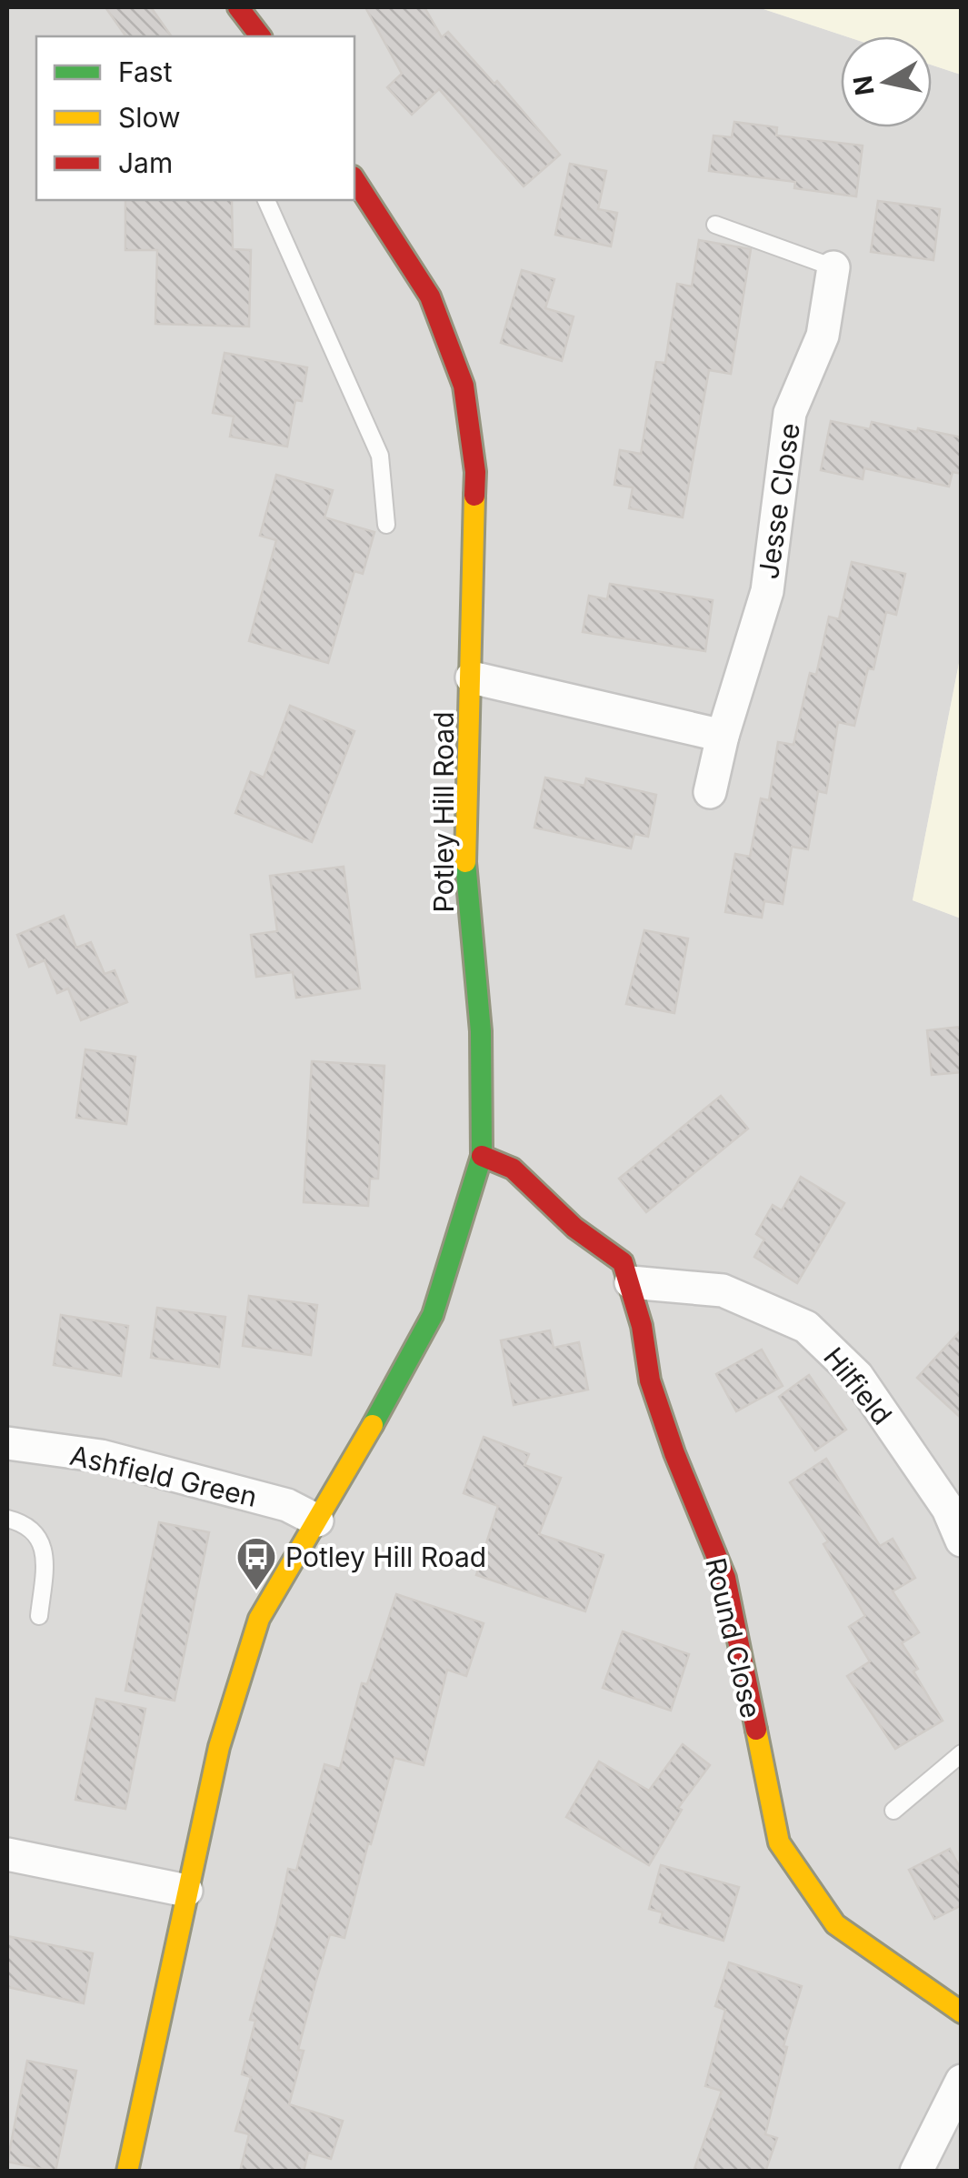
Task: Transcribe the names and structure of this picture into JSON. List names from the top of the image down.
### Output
{
  "streets": {
    "street": [
      "Jesse Close",
      "Potley Hill Road",
      "Hilfield",
      "Ashfield Green",
      "Round Close"
    ]
  },
  "crossings": [
    ["Potley Hill Road", "Ashfield Green"],
    ["Potley Hill Road", "Round Close"],
    ["Hilfield", "Round Close"]
  ],
  "places": {
    "bus stop": ["Potley Hill Road"]
  },
  "legend": ["Fast", "Slow", "Jam"],
  "north": "left"
}
